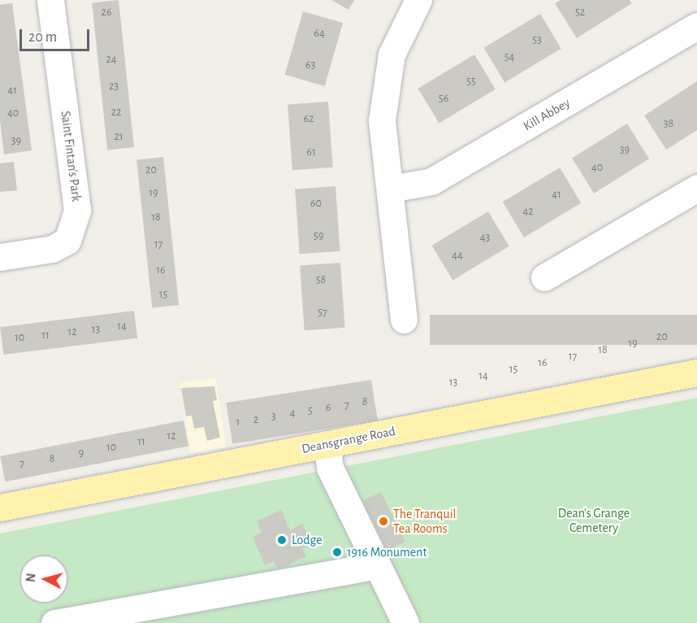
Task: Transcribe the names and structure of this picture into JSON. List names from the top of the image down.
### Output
{
  "streets": {
    "main road": ["Deansgrange Road"],
    "street": ["Kill Abbey", "Saint Fintan's Park"]
  },
  "parks": ["Dean's Grange Cemetery"],
  "places": ["The Tranquil Tea Rooms", "Lodge", "1916 Monument"],
  "house_numbers": [
    "26",
    "52",
    "64",
    "53",
    "54",
    "24",
    "63",
    "55",
    "23",
    "41",
    "56",
    "22",
    "40",
    "62",
    "38",
    "21",
    "39",
    "39",
    "61",
    "40",
    "20",
    "19",
    "41",
    "60",
    "42",
    "18",
    "59",
    "43",
    "17",
    "44",
    "16",
    "58",
    "15",
    "57",
    "14",
    "13",
    "12",
    "11",
    "20",
    "10",
    "19",
    "18",
    "17",
    "16",
    "15",
    "14",
    "13",
    "8",
    "7",
    "6",
    "5",
    "4",
    "3",
    "2",
    "1",
    "12",
    "11",
    "10",
    "9",
    "8",
    "7"
  ],
  "scale_bar": "20 m",
  "north": "left"
}
